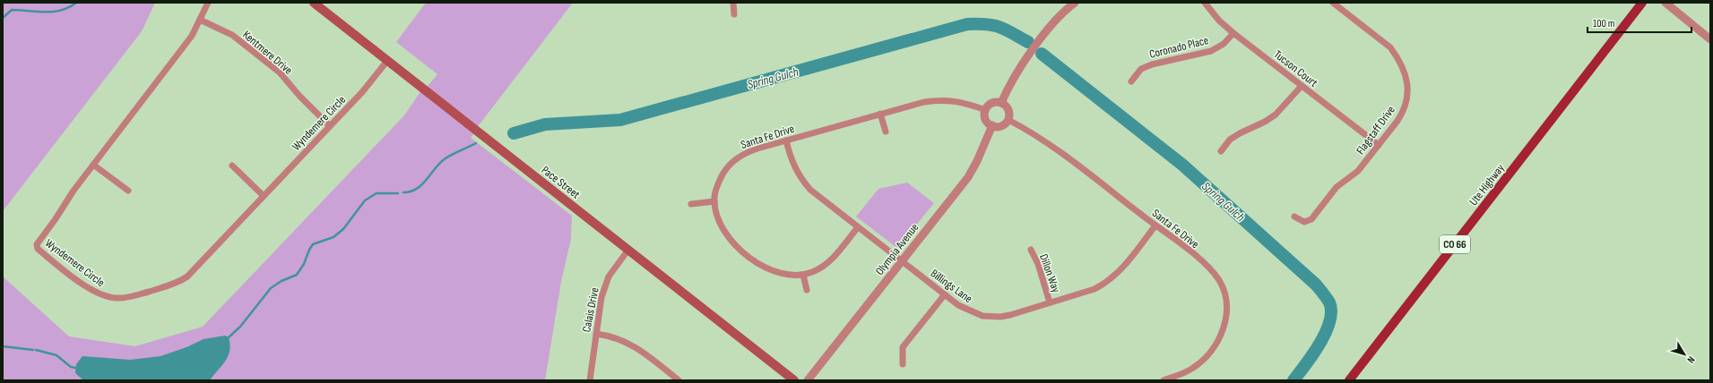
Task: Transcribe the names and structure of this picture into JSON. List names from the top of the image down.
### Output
{
  "streets": {
    "main road": ["Pace Street", "Ute Highway", "CO 66"],
    "street": [
      "Coronado Place",
      "Kentmere Drive",
      "Tucson Court",
      "Wyndemere Circle",
      "Flagstaff Drive",
      "Santa Fe Drive",
      "Olympia Avenue",
      "Dillon Way",
      "Billings Lane",
      "Calais Drive"
    ]
  },
  "crossings": [
    ["Coronado Place", "Tucson Court"],
    ["Kentmere Drive", "Wyndemere Circle"],
    ["Tucson Court", "Flagstaff Drive"],
    ["Wyndemere Circle", "Pace Street"],
    ["Santa Fe Drive", "Olympia Avenue"],
    ["Santa Fe Drive", "Billings Lane"],
    ["Pace Street", "Calais Drive"],
    ["Olympia Avenue", "Billings Lane"],
    ["Dillon Way", "Billings Lane"]
  ],
  "water": ["Spring Gulch"],
  "scale_bar": "100 m",
  "north": "bottom right"
}
